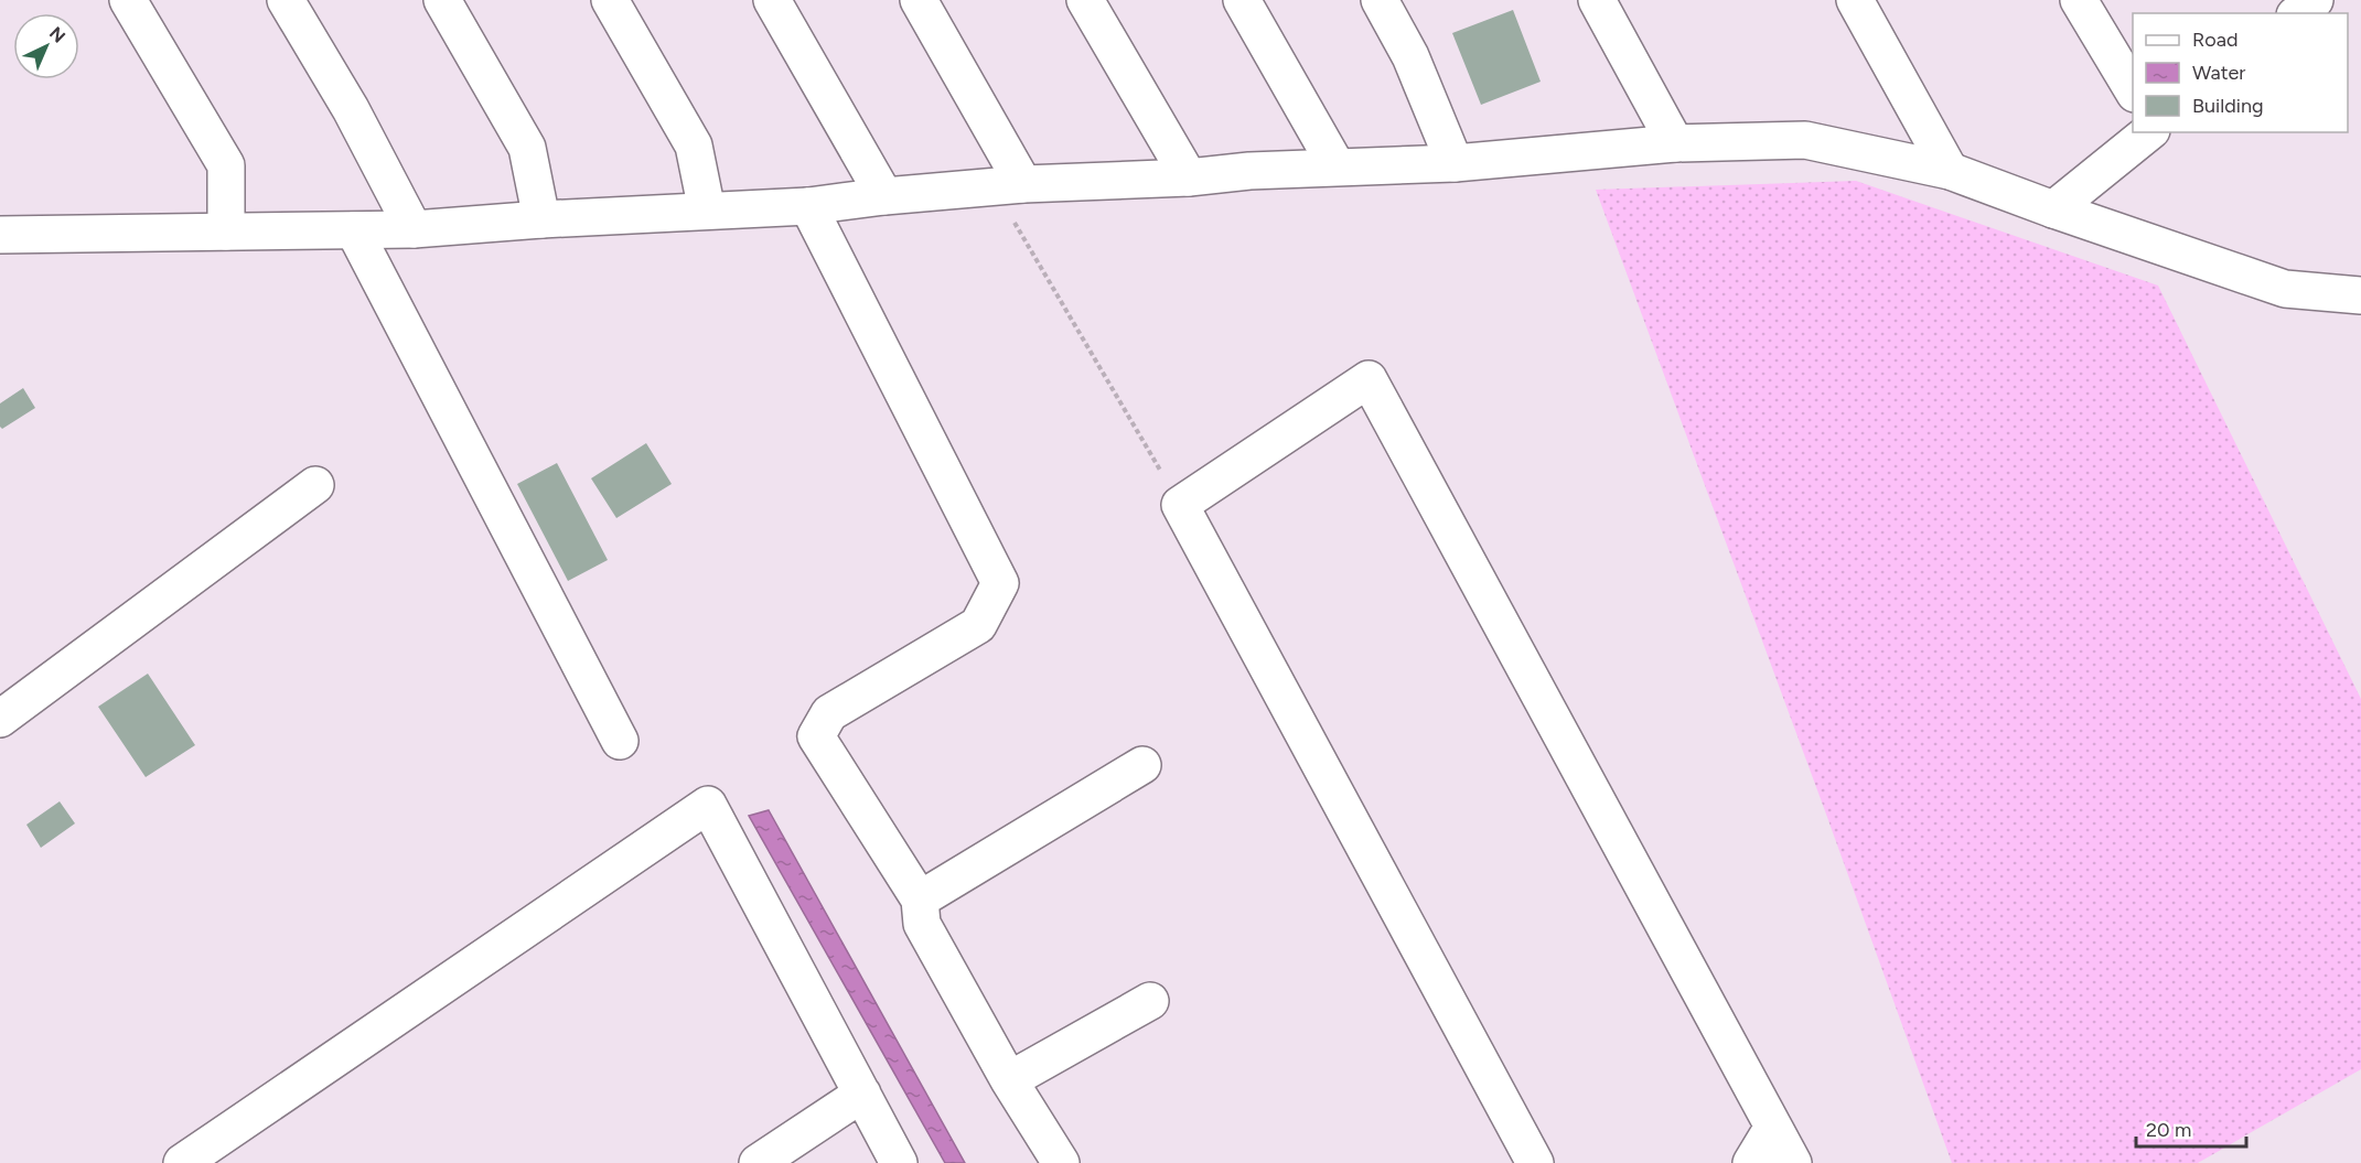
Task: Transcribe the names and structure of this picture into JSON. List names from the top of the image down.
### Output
{
  "legend": ["Road", "Water", "Building"],
  "scale_bar": "20 m",
  "north": "top right"
}
